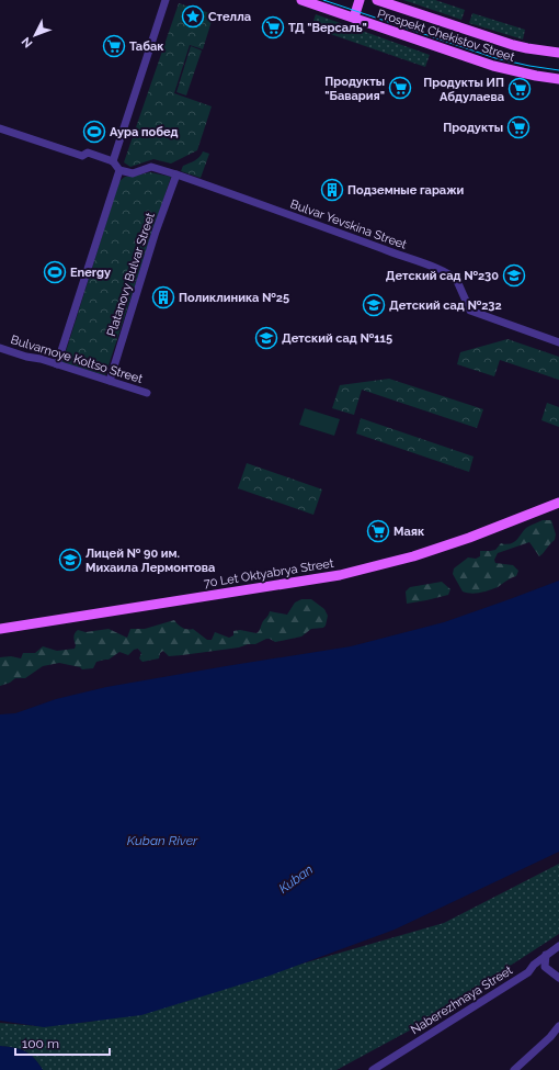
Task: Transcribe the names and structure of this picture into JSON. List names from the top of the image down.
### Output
{
  "streets": {
    "main road": ["Prospekt Chekistov Street", "70 Let Oktyabrya Street"],
    "street": [
      "Bulvar Yevskina Street",
      "Platanovy Bulvar Street",
      "Bulvarnoye Koltso Street",
      "Naberezhnaya Street"
    ]
  },
  "crossings": [
    ["Bulvar Yevskina Street", "Platanovy Bulvar Street"],
    ["Platanovy Bulvar Street", "Bulvarnoye Koltso Street"]
  ],
  "water": ["Kuban River", "Kuban"],
  "places": {
    "place": ["Стелла"],
    "supermarket": [
      "ТД \"Версаль\"",
      "Табак",
      "Продукты \"Бавария\"",
      "Продукты ИП Абдулаева",
      "Продукты",
      "Маяк"
    ],
    "sports": ["Аура побед", "Energy"],
    "building": ["Подземные гаражи", "Поликлиника №25"],
    "school or university": [
      "Детский сад №230",
      "Детский сад №232",
      "Детский сад №115",
      "Лицей № 90 им. Михаила Лермонтова"
    ]
  },
  "scale_bar": "100 m",
  "north": "bottom left"
}
